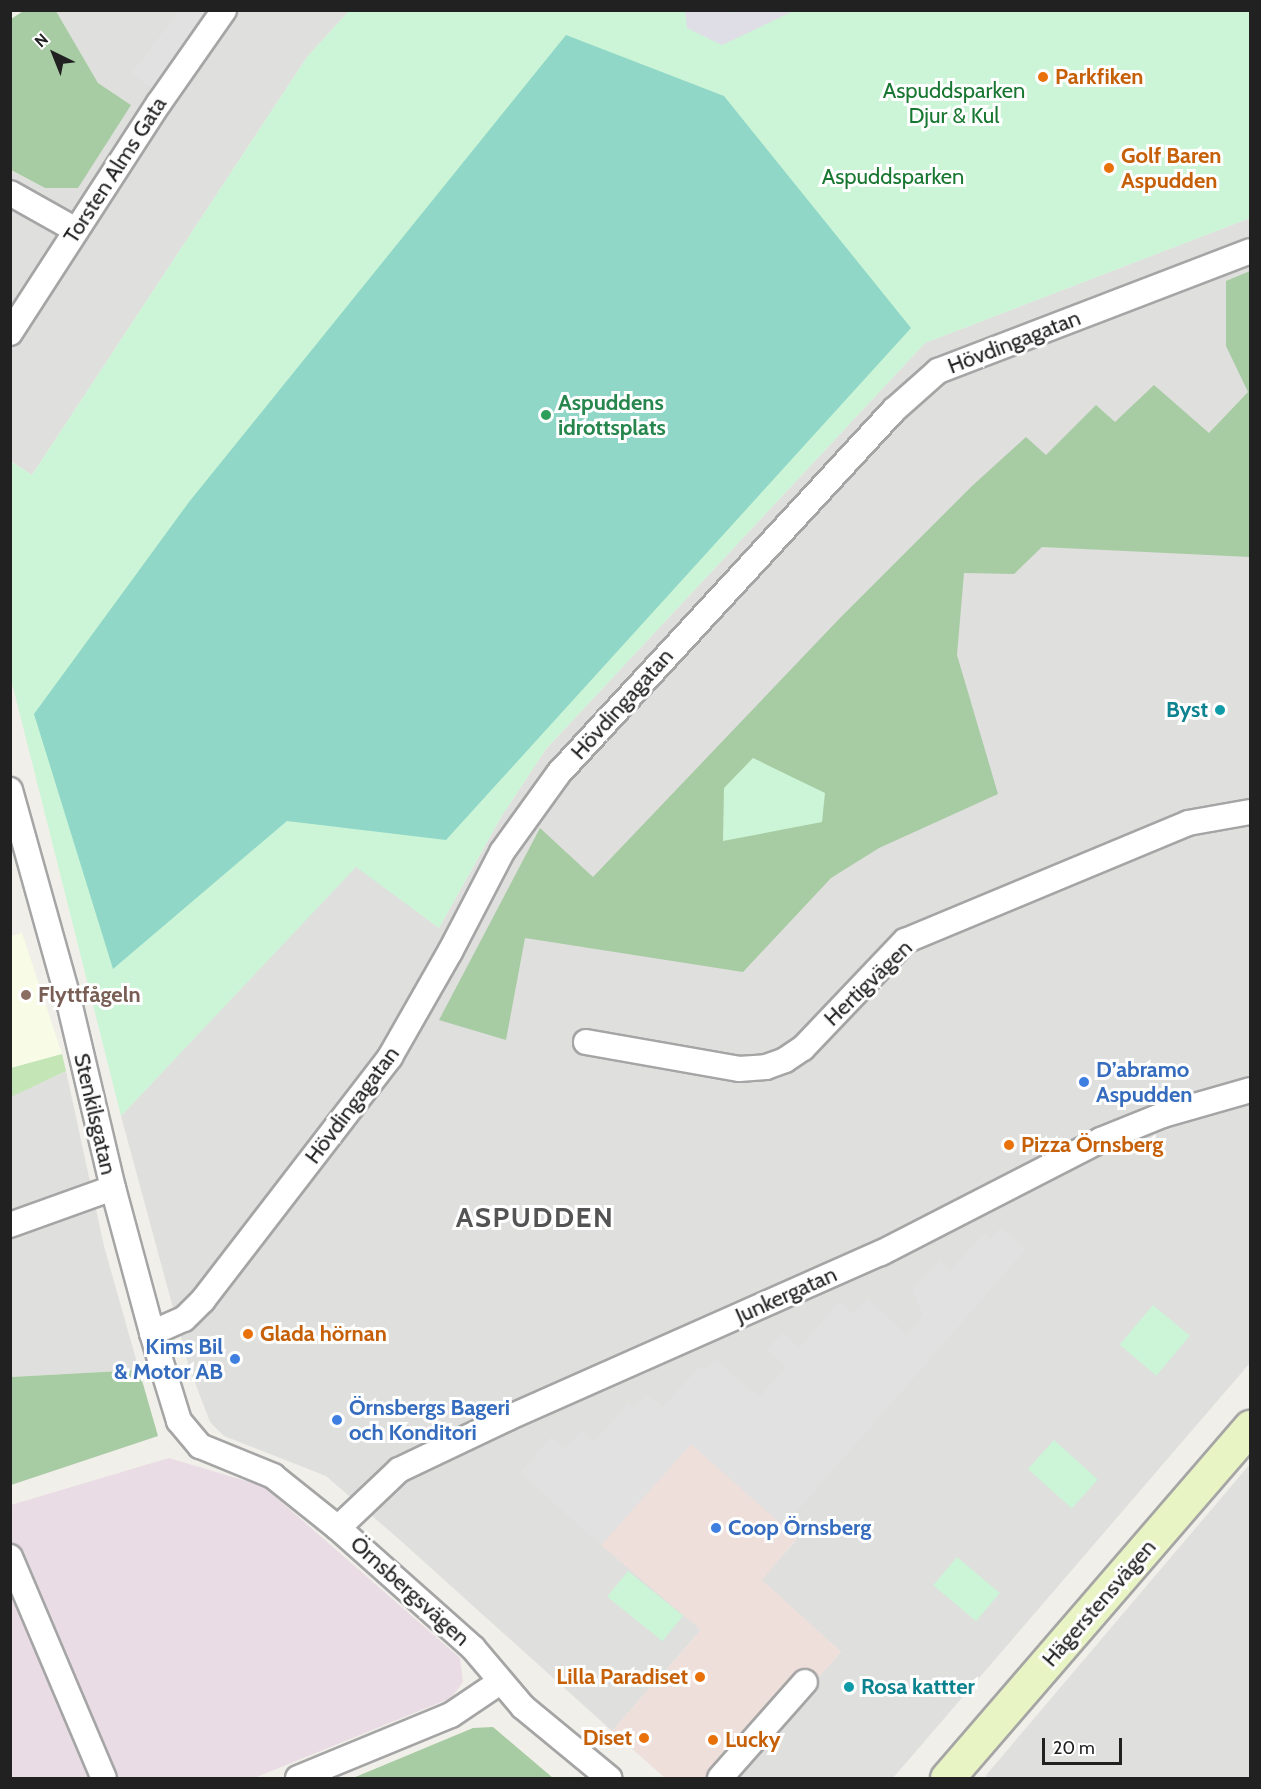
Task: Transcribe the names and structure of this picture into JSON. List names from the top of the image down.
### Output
{
  "streets": {
    "street": [
      "Torsten Alms Gata",
      "Hövdingagatan",
      "Hertigvägen",
      "Stenkilsgatan",
      "Junkergatan",
      "Örnsbergsvägen",
      "Hägerstensvägen"
    ]
  },
  "crossings": [
    ["Hövdingagatan", "Stenkilsgatan"],
    ["Stenkilsgatan", "Örnsbergsvägen"],
    ["Junkergatan", "Örnsbergsvägen"]
  ],
  "districts": ["ASPUDDEN"],
  "parks": ["Aspuddsparken Djur & Kul", "Aspuddsparken"],
  "places": [
    "Parkfiken",
    "Golf Baren Aspudden",
    "Aspuddens idrottsplats",
    "Byst",
    "Flyttfågeln",
    "D’abramo Aspudden",
    "Pizza Örnsberg",
    "Glada hörnan",
    "Kims Bil & Motor AB",
    "Örnsbergs Bageri och Konditori",
    "Coop Örnsberg",
    "Lilla Paradiset",
    "Rosa kattter",
    "Diset",
    "Lucky"
  ],
  "scale_bar": "20 m",
  "north": "top left"
}
